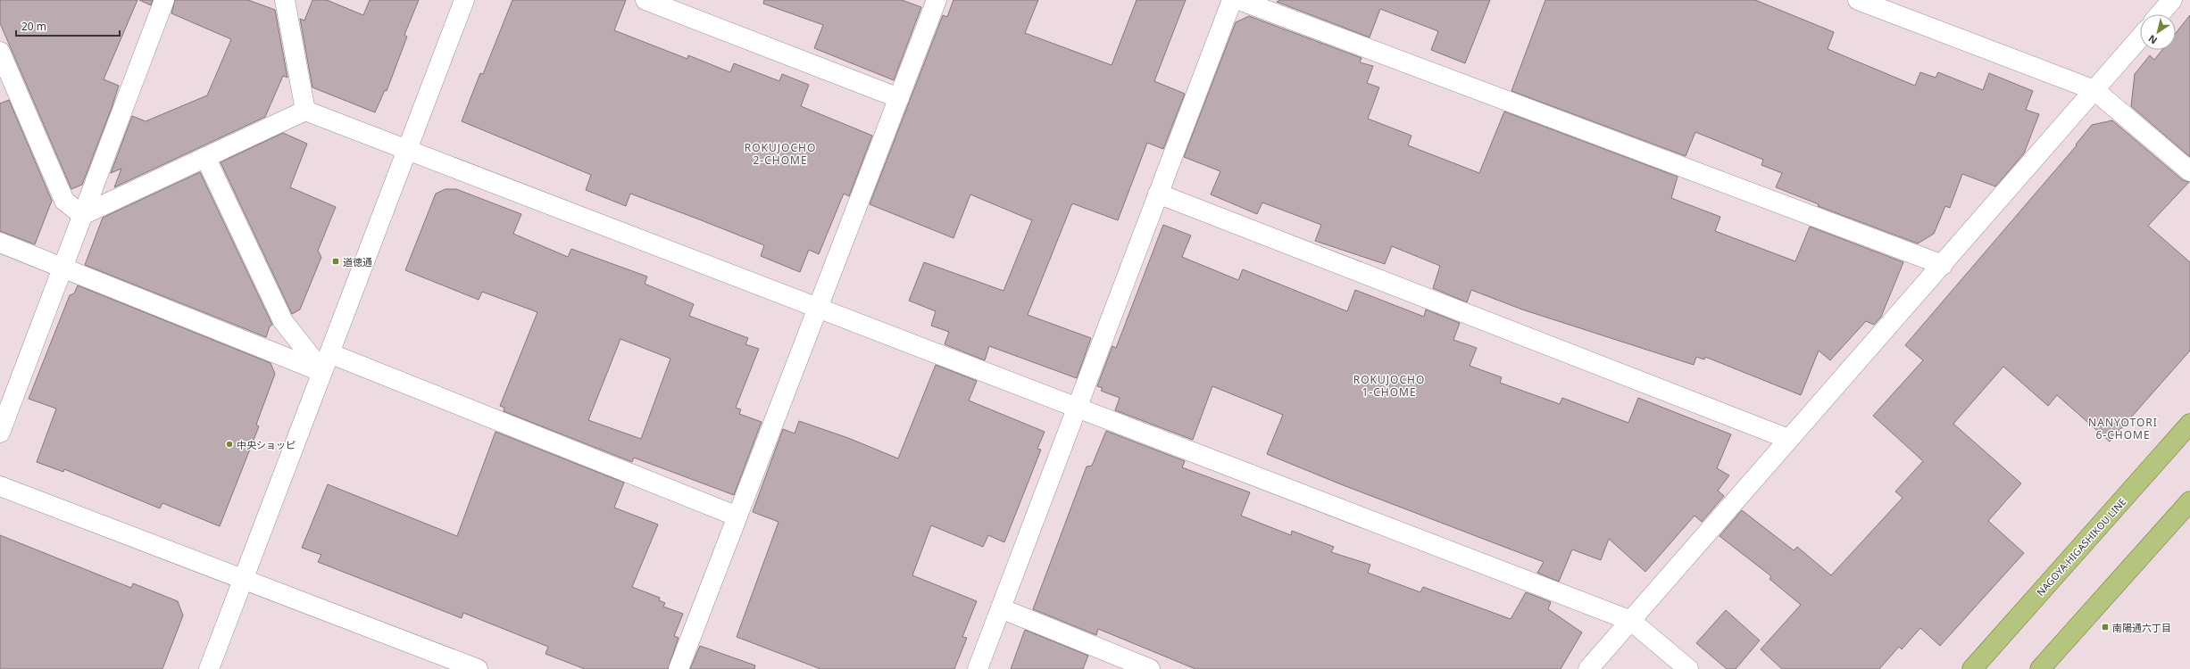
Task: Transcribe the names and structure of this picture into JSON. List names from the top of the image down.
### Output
{
  "streets": {
    "main road": ["NAGOYA-HIGASHIKOU LINE"]
  },
  "districts": ["ROKUJOCHO 2-CHOME", "ROKUJOCHO 1-CHOME", "NANYOTORI 6-CHOME"],
  "places": {
    "transit": ["道徳通", "南陽通六丁目"],
    "other": ["中央ショッピ"]
  },
  "scale_bar": "20 m",
  "north": "bottom left"
}
